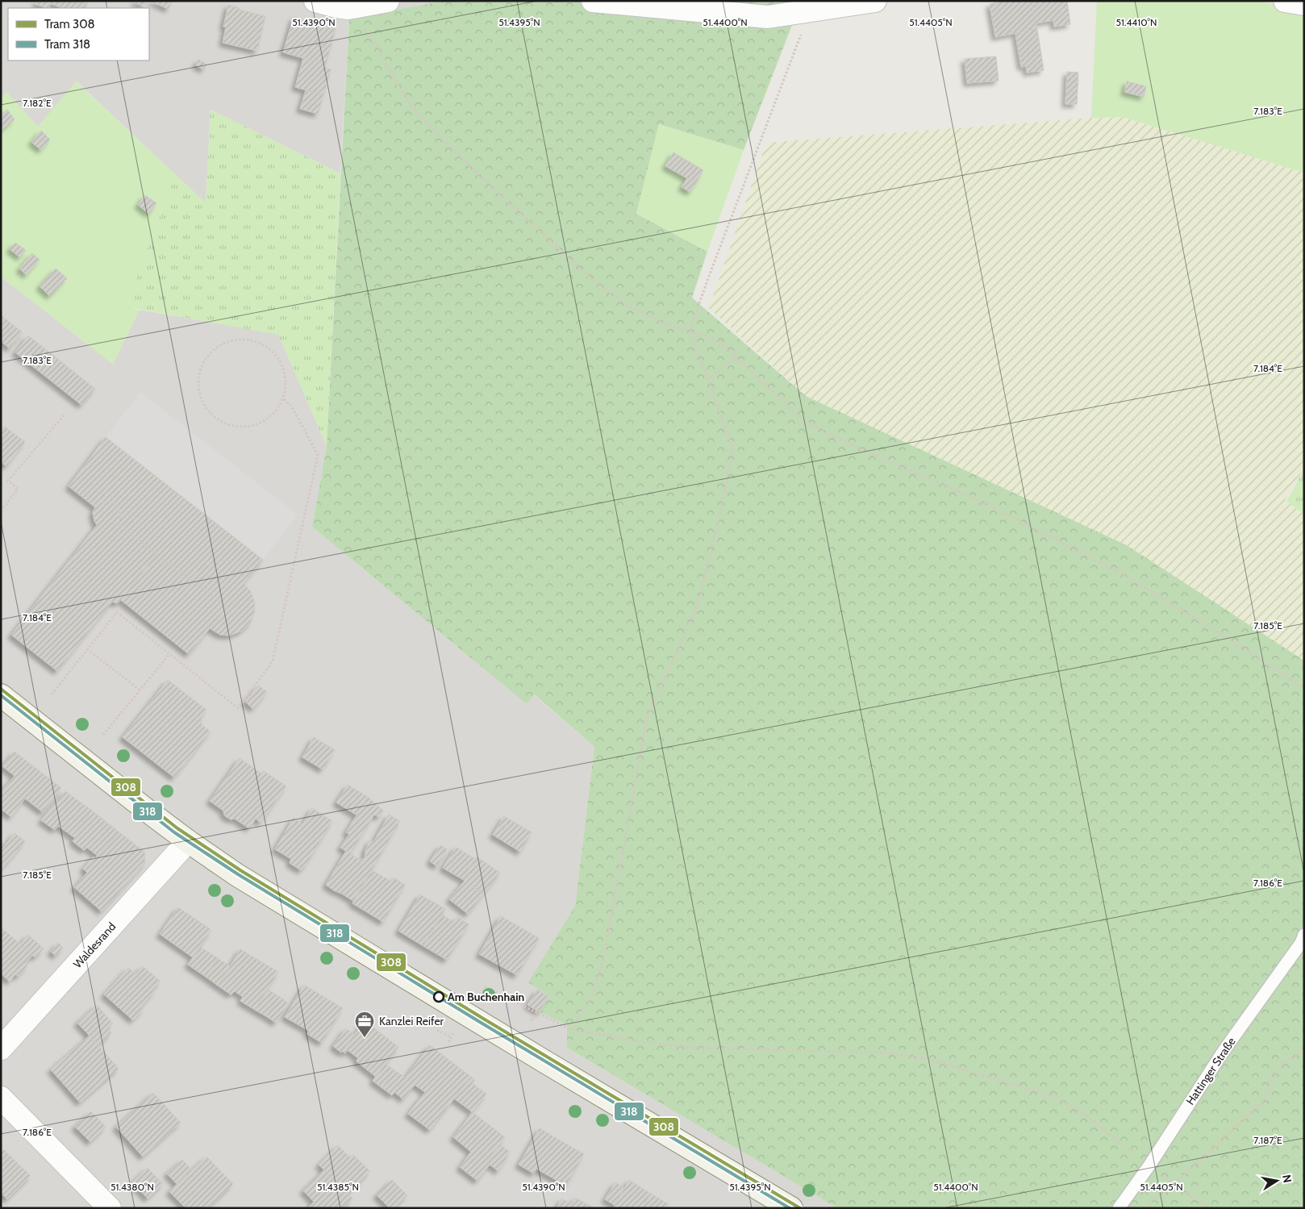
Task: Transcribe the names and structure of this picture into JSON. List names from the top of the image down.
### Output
{
  "streets": {
    "street": ["Waldesrand"],
    "lane": ["Hattinger Straße"]
  },
  "places": {
    "other": ["Am Buchenhain"],
    "office": ["Kanzlei Reifer"]
  },
  "lines": ["tram line 308", "tram line 318"],
  "legend": ["Tram 308", "Tram 318"],
  "north": "right",
  "coordinates": [
    "51.4390°N",
    "51.4395°N",
    "51.4400°N",
    "51.4405°N",
    "51.4410°N",
    "7.182°E",
    "7.183°E",
    "7.184°E",
    "7.185°E",
    "7.186°E",
    "7.187°E",
    "51.4380°N",
    "51.4385°N"
  ]
}
